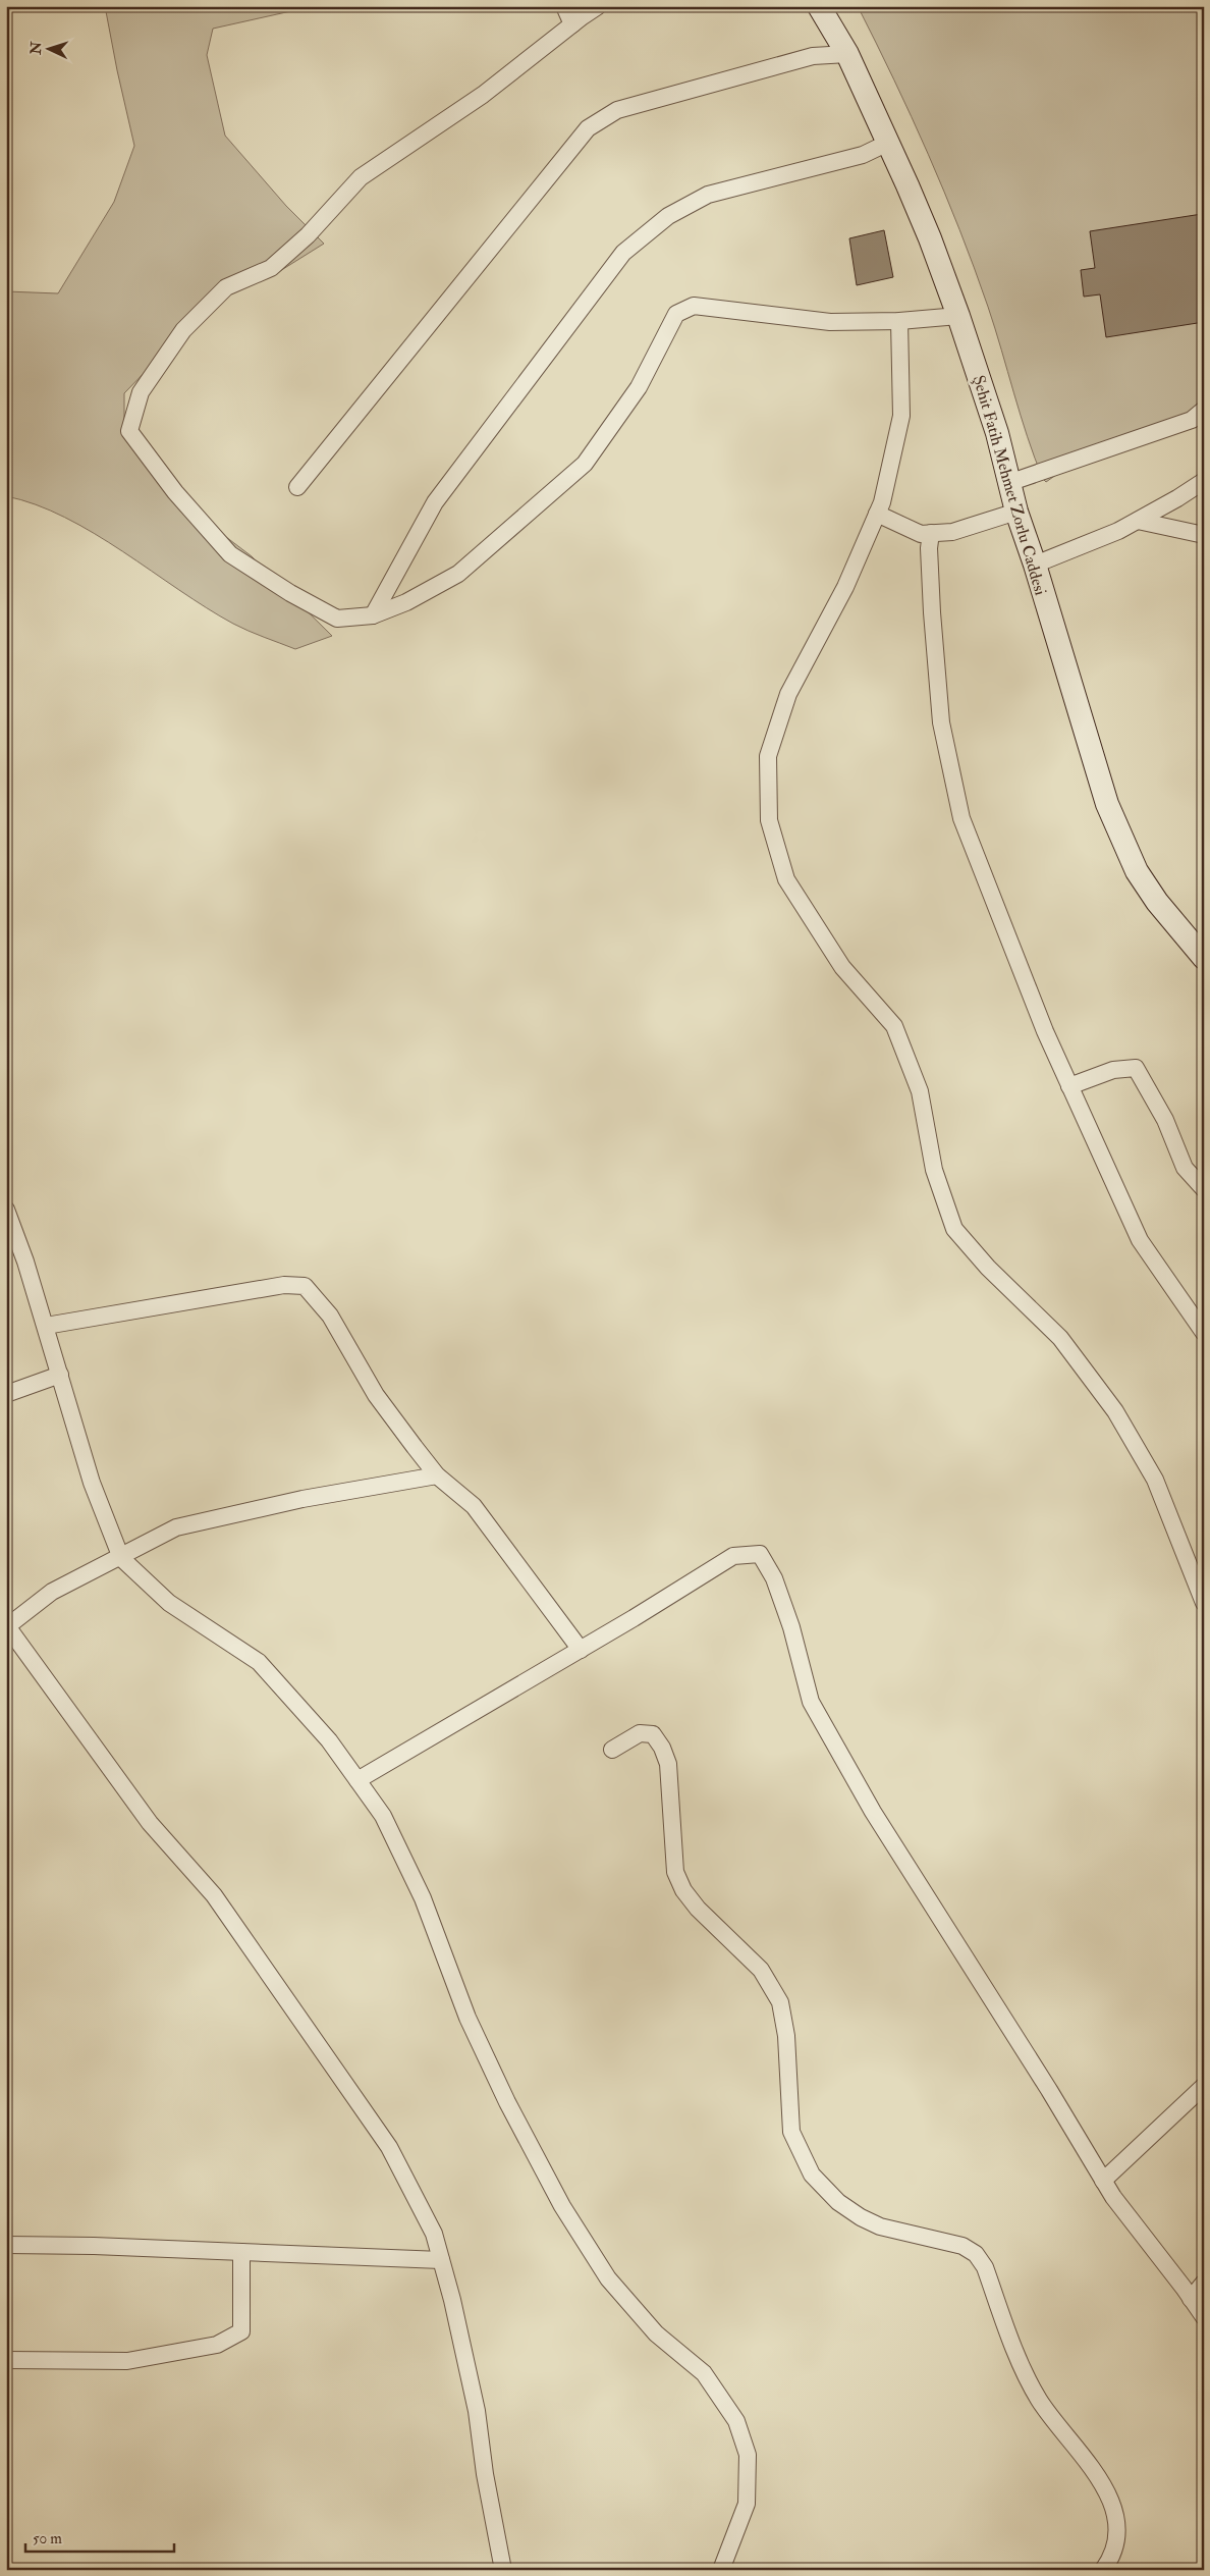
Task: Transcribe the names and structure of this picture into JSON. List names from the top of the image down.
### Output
{
  "streets": {
    "main road": ["Şehit Fatih Mehmet Zorlu Caddesi"]
  },
  "scale_bar": "50 m",
  "north": "left"
}
